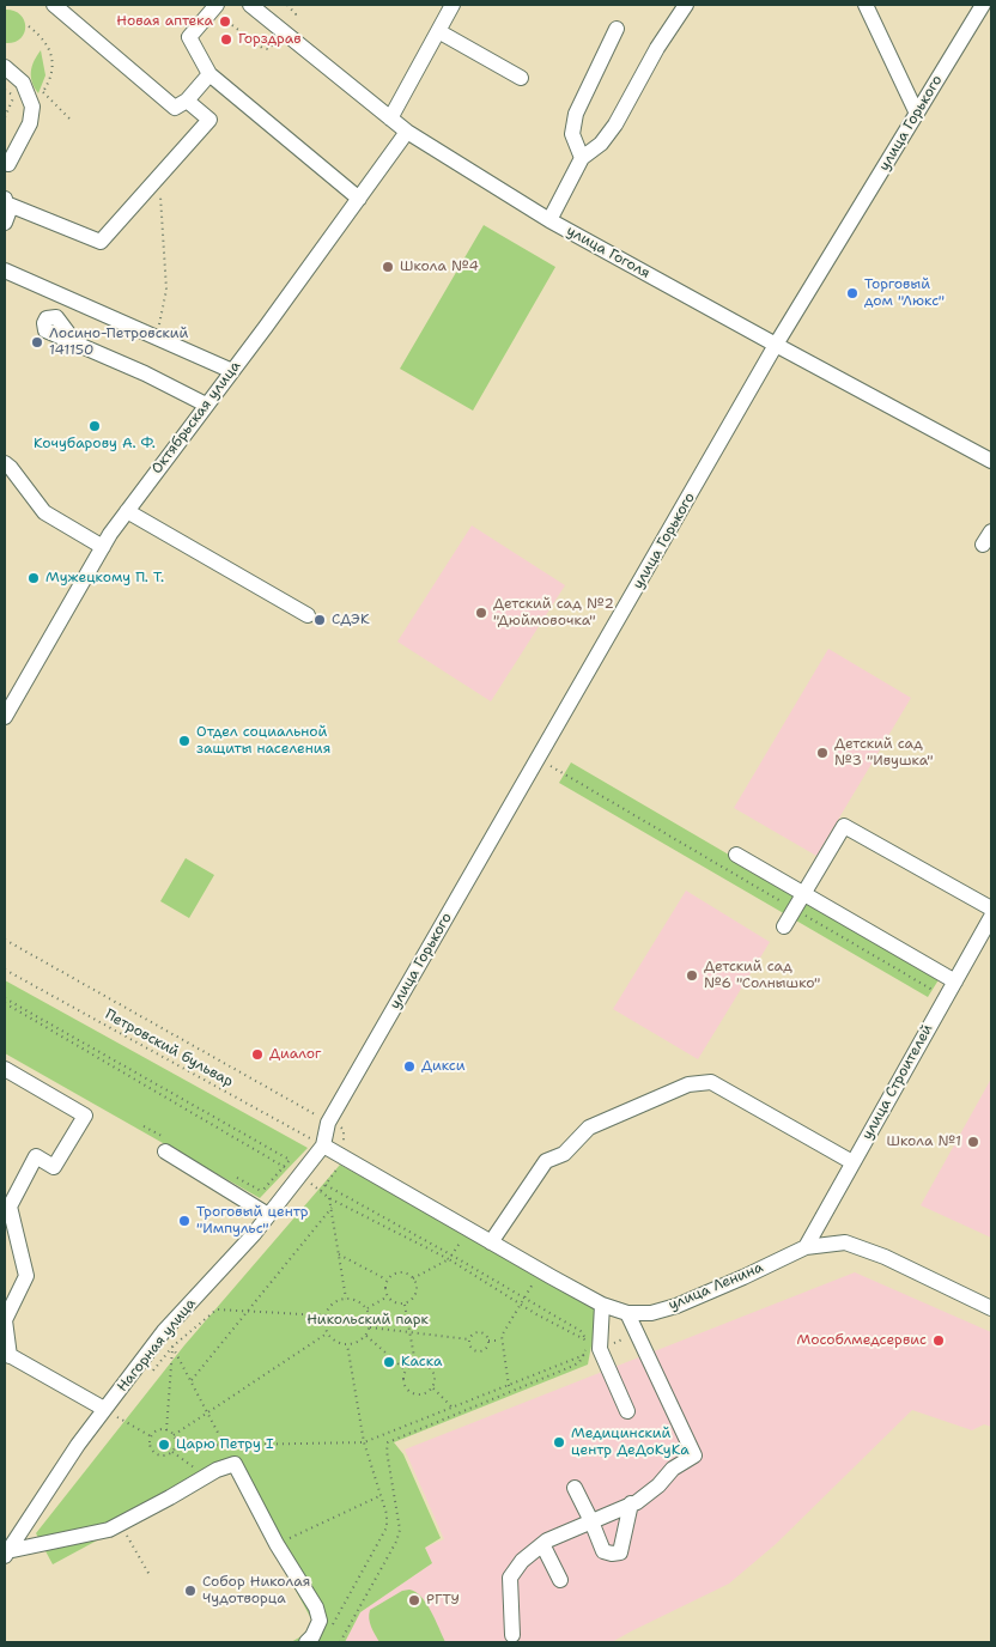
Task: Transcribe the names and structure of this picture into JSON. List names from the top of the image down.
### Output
{
  "streets": {
    "street": [
      "улица Горького",
      "улица Гоголя",
      "Октябрьская улица",
      "улица Строителей",
      "улица Ленина",
      "Нагорная улица"
    ],
    "path": ["Петровский бульвар"]
  },
  "crossings": [
    ["улица Горького", "улица Гоголя"],
    ["улица Горького", "Петровский бульвар"],
    ["улица Горького", "улица Ленина"],
    ["улица Горького", "Нагорная улица"],
    ["улица Гоголя", "Октябрьская улица"],
    ["Петровский бульвар", "улица Ленина"],
    ["Петровский бульвар", "Нагорная улица"],
    ["улица Строителей", "улица Ленина"],
    ["улица Ленина", "Нагорная улица"]
  ],
  "parks": ["Никольский парк"],
  "places": [
    "Новая аптека",
    "Горздрав",
    "Школа №4",
    "Торговый дом \"Люкс\"",
    "Лосино-Петровский 141150",
    "Кочубарову А. Ф.",
    "Мужецкому П. Т.",
    "Детский сад №2 \"Дюймовочка\"",
    "СДЭК",
    "Отдел социальной защиты населения",
    "Детский сад №3 \"Ивушка\"",
    "Детский сад №6 \"Солнышко\"",
    "Диалог",
    "Дикси",
    "Школа №1",
    "Троговый центр \"Импульс\"",
    "Мособлмедсервис",
    "Каска",
    "Медицинский центр ДеДоКуКа",
    "Царю Петру I",
    "Собор Николая Чудотворца",
    "РГТУ"
  ]
}
